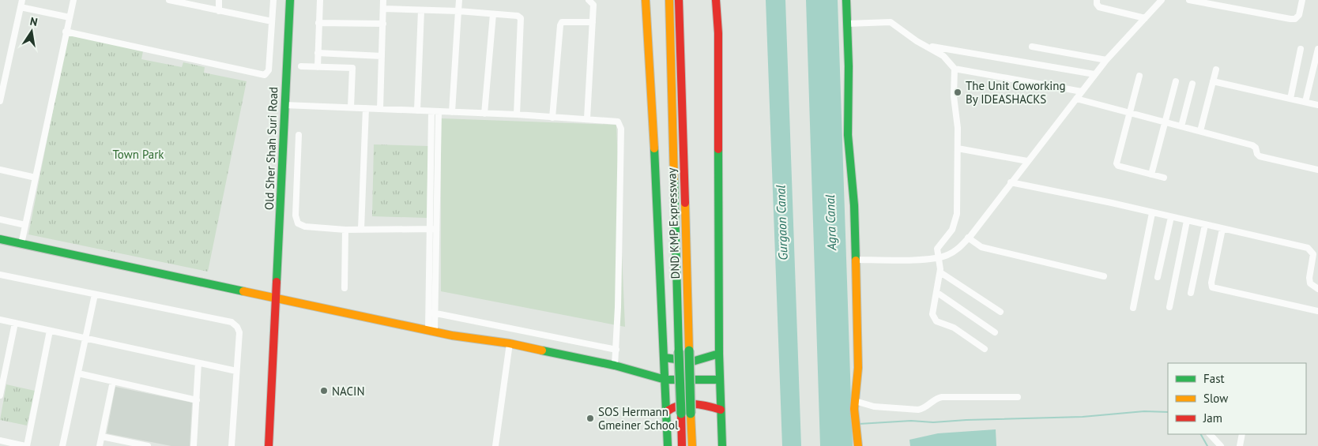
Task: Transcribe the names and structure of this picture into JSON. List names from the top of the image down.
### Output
{
  "streets": {
    "main road": ["Old Sher Shah Suri Road", "DND KMP Expressway"]
  },
  "water": ["Gurgaon Canal", "Agra Canal"],
  "parks": ["Town Park"],
  "places": ["The Unit Coworking By IDEASHACKS", "NACIN", "SOS Hermann Gmeiner School"],
  "legend": ["Fast", "Slow", "Jam"],
  "north": "top"
}
